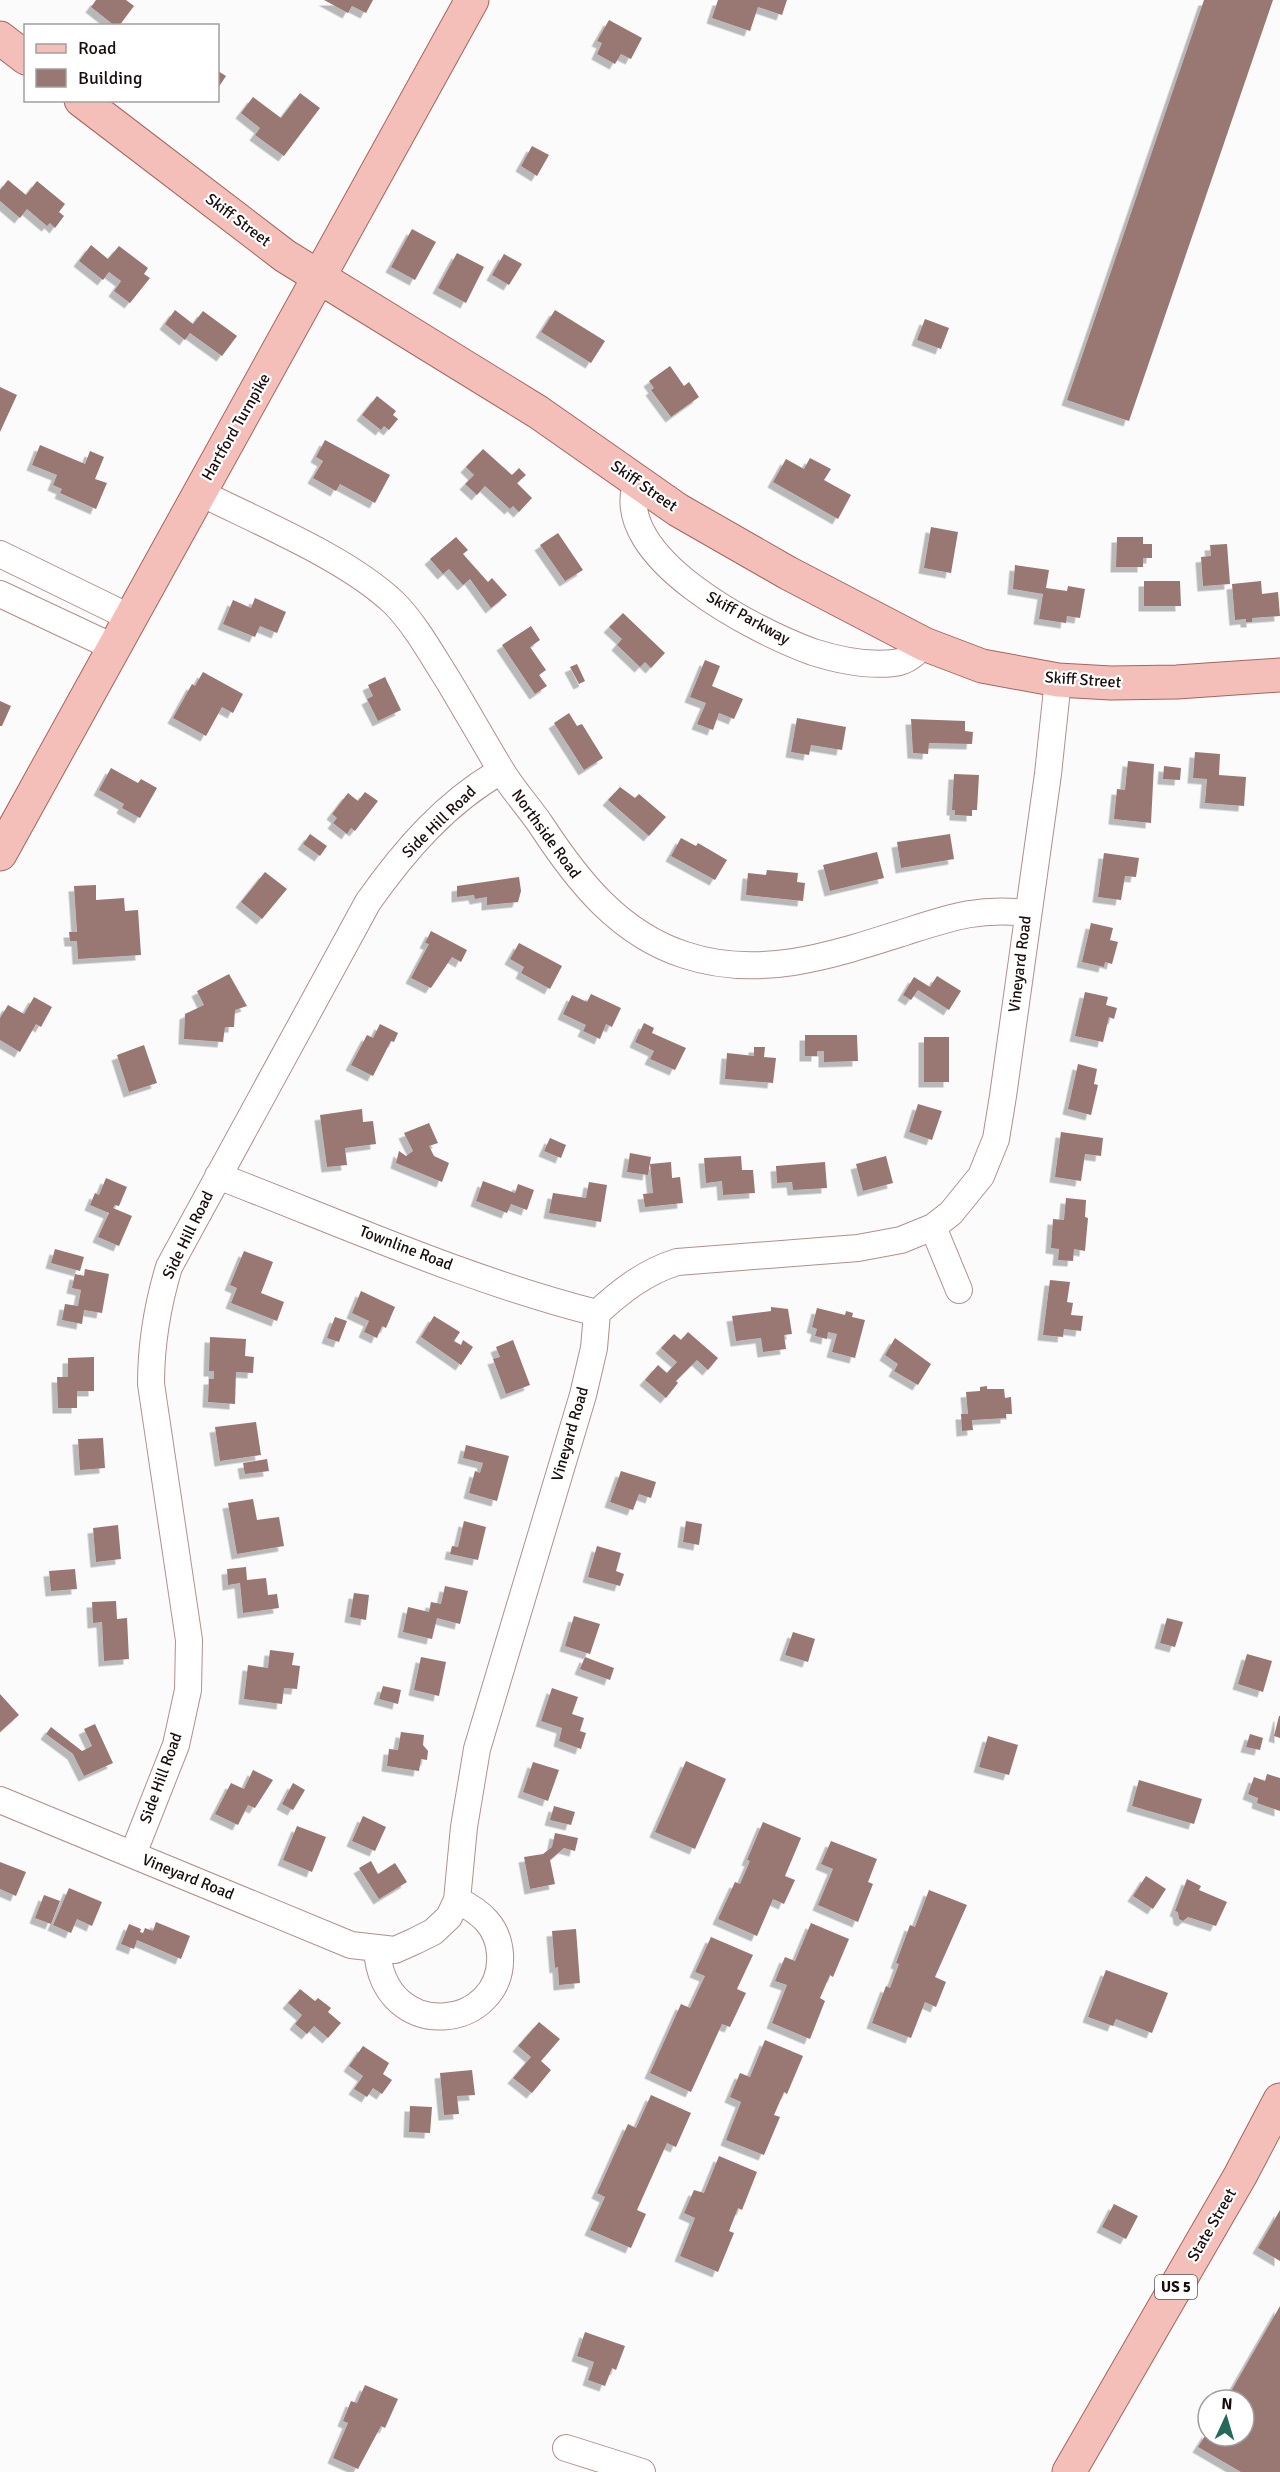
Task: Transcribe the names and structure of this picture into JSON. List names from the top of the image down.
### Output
{
  "streets": {
    "main road": [
      "Skiff Street",
      "Hartford Turnpike",
      "State Street",
      "US 5"
    ],
    "street": [
      "Skiff Parkway",
      "Side Hill Road",
      "Northside Road",
      "Vineyard Road",
      "Townline Road"
    ]
  },
  "crossings": [
    ["Skiff Street", "Hartford Turnpike"],
    ["Skiff Street", "Skiff Parkway"],
    ["Skiff Street", "Vineyard Road"],
    ["Hartford Turnpike", "Northside Road"],
    ["Side Hill Road", "Northside Road"],
    ["Side Hill Road", "Vineyard Road"],
    ["Side Hill Road", "Townline Road"],
    ["Northside Road", "Vineyard Road"],
    ["Vineyard Road", "Townline Road"]
  ],
  "legend": ["Road", "Building"],
  "north": "top"
}
